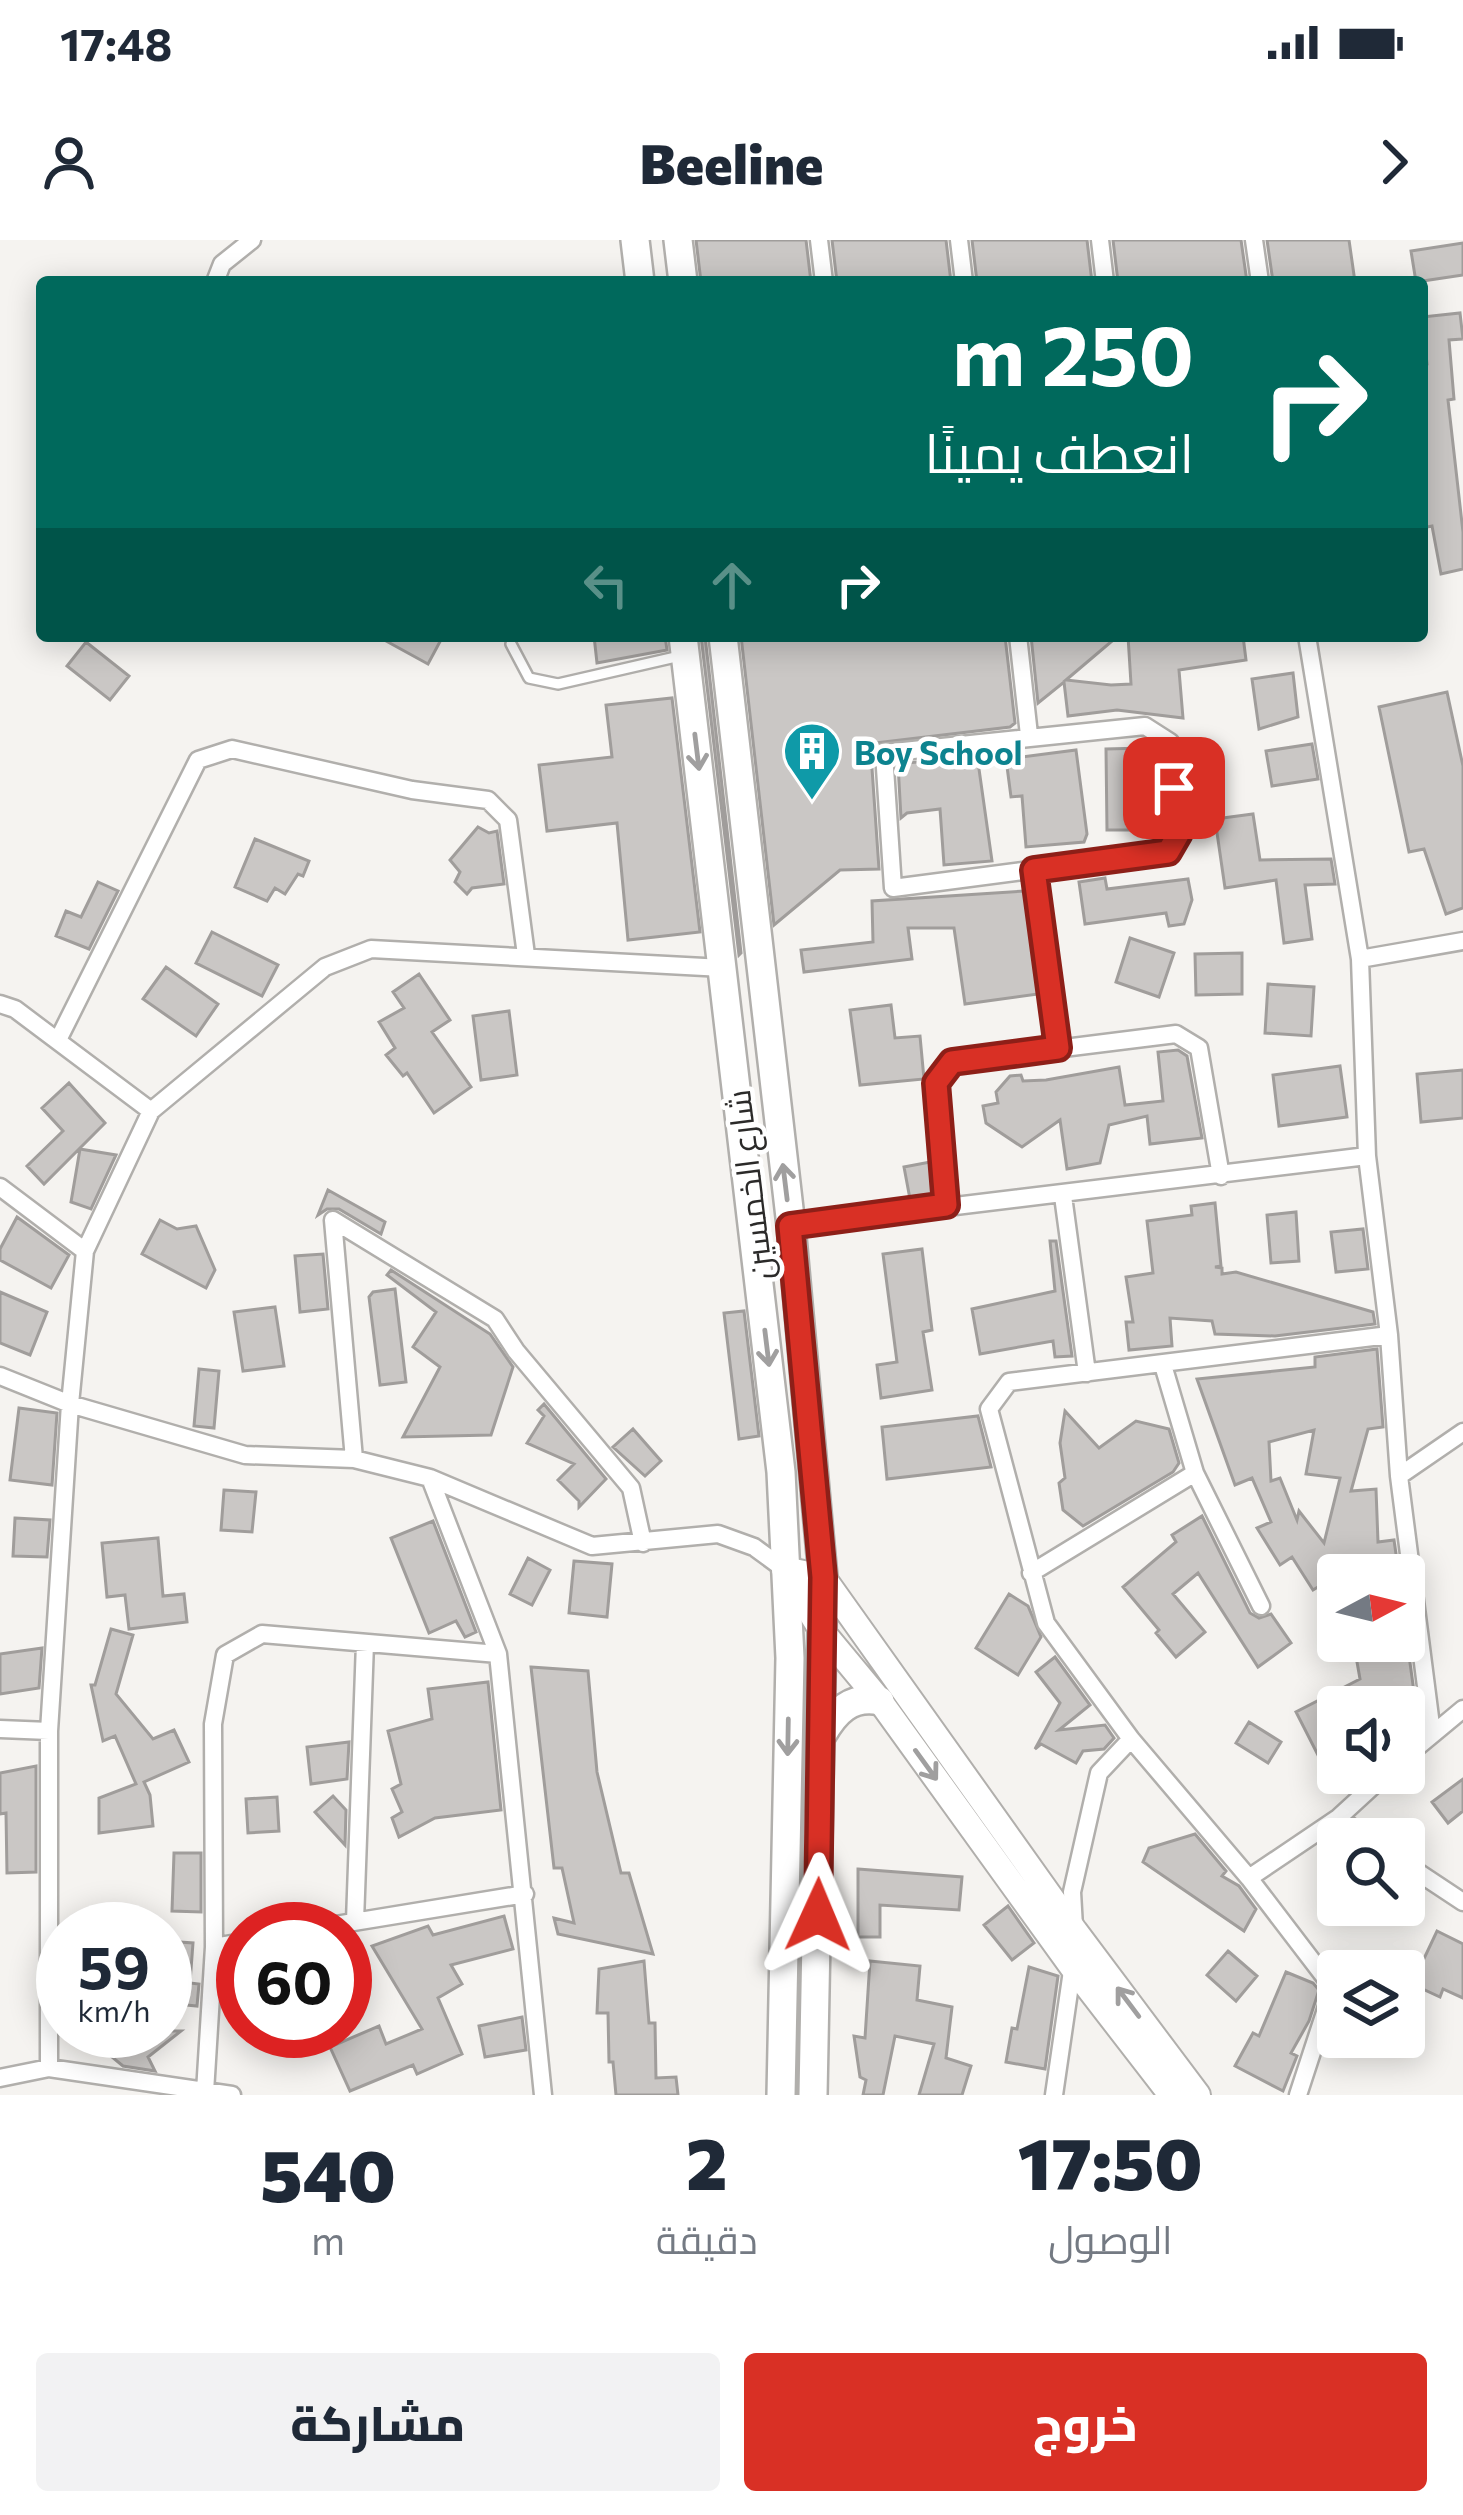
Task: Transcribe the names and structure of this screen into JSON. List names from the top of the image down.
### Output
{
  "streets": {
    "main road": ["شارع الخمسين"]
  },
  "places": {
    "building": ["Boy School"]
  },
  "north": "right",
  "page": {
    "status": "17:48",
    "header": "Beeline",
    "turn": ["250 m", "انعطف يمينًا"],
    "speed": "59 km/h",
    "limit": "60",
    "eta": [
      "17:50",
      "الوصول",
      "2",
      "دقيقة",
      "540",
      "m"
    ],
    "buttons": ["خروج", "مشاركة"]
  }
}
